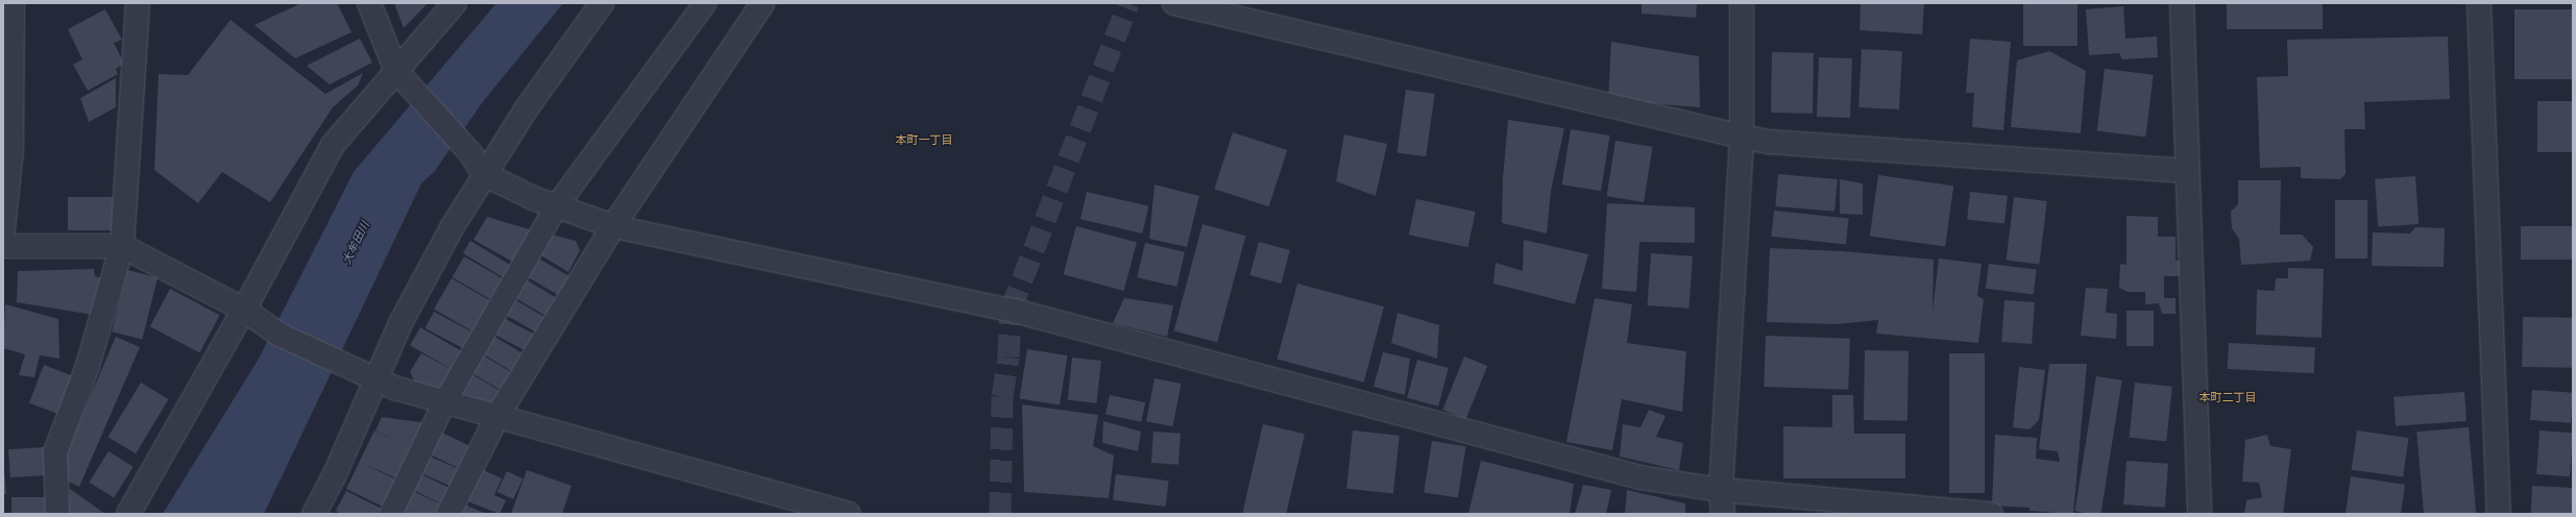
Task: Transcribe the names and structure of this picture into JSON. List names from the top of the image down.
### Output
{
  "districts": ["本町一丁目", "本町二丁目"],
  "water": ["大牟田川"]
}
